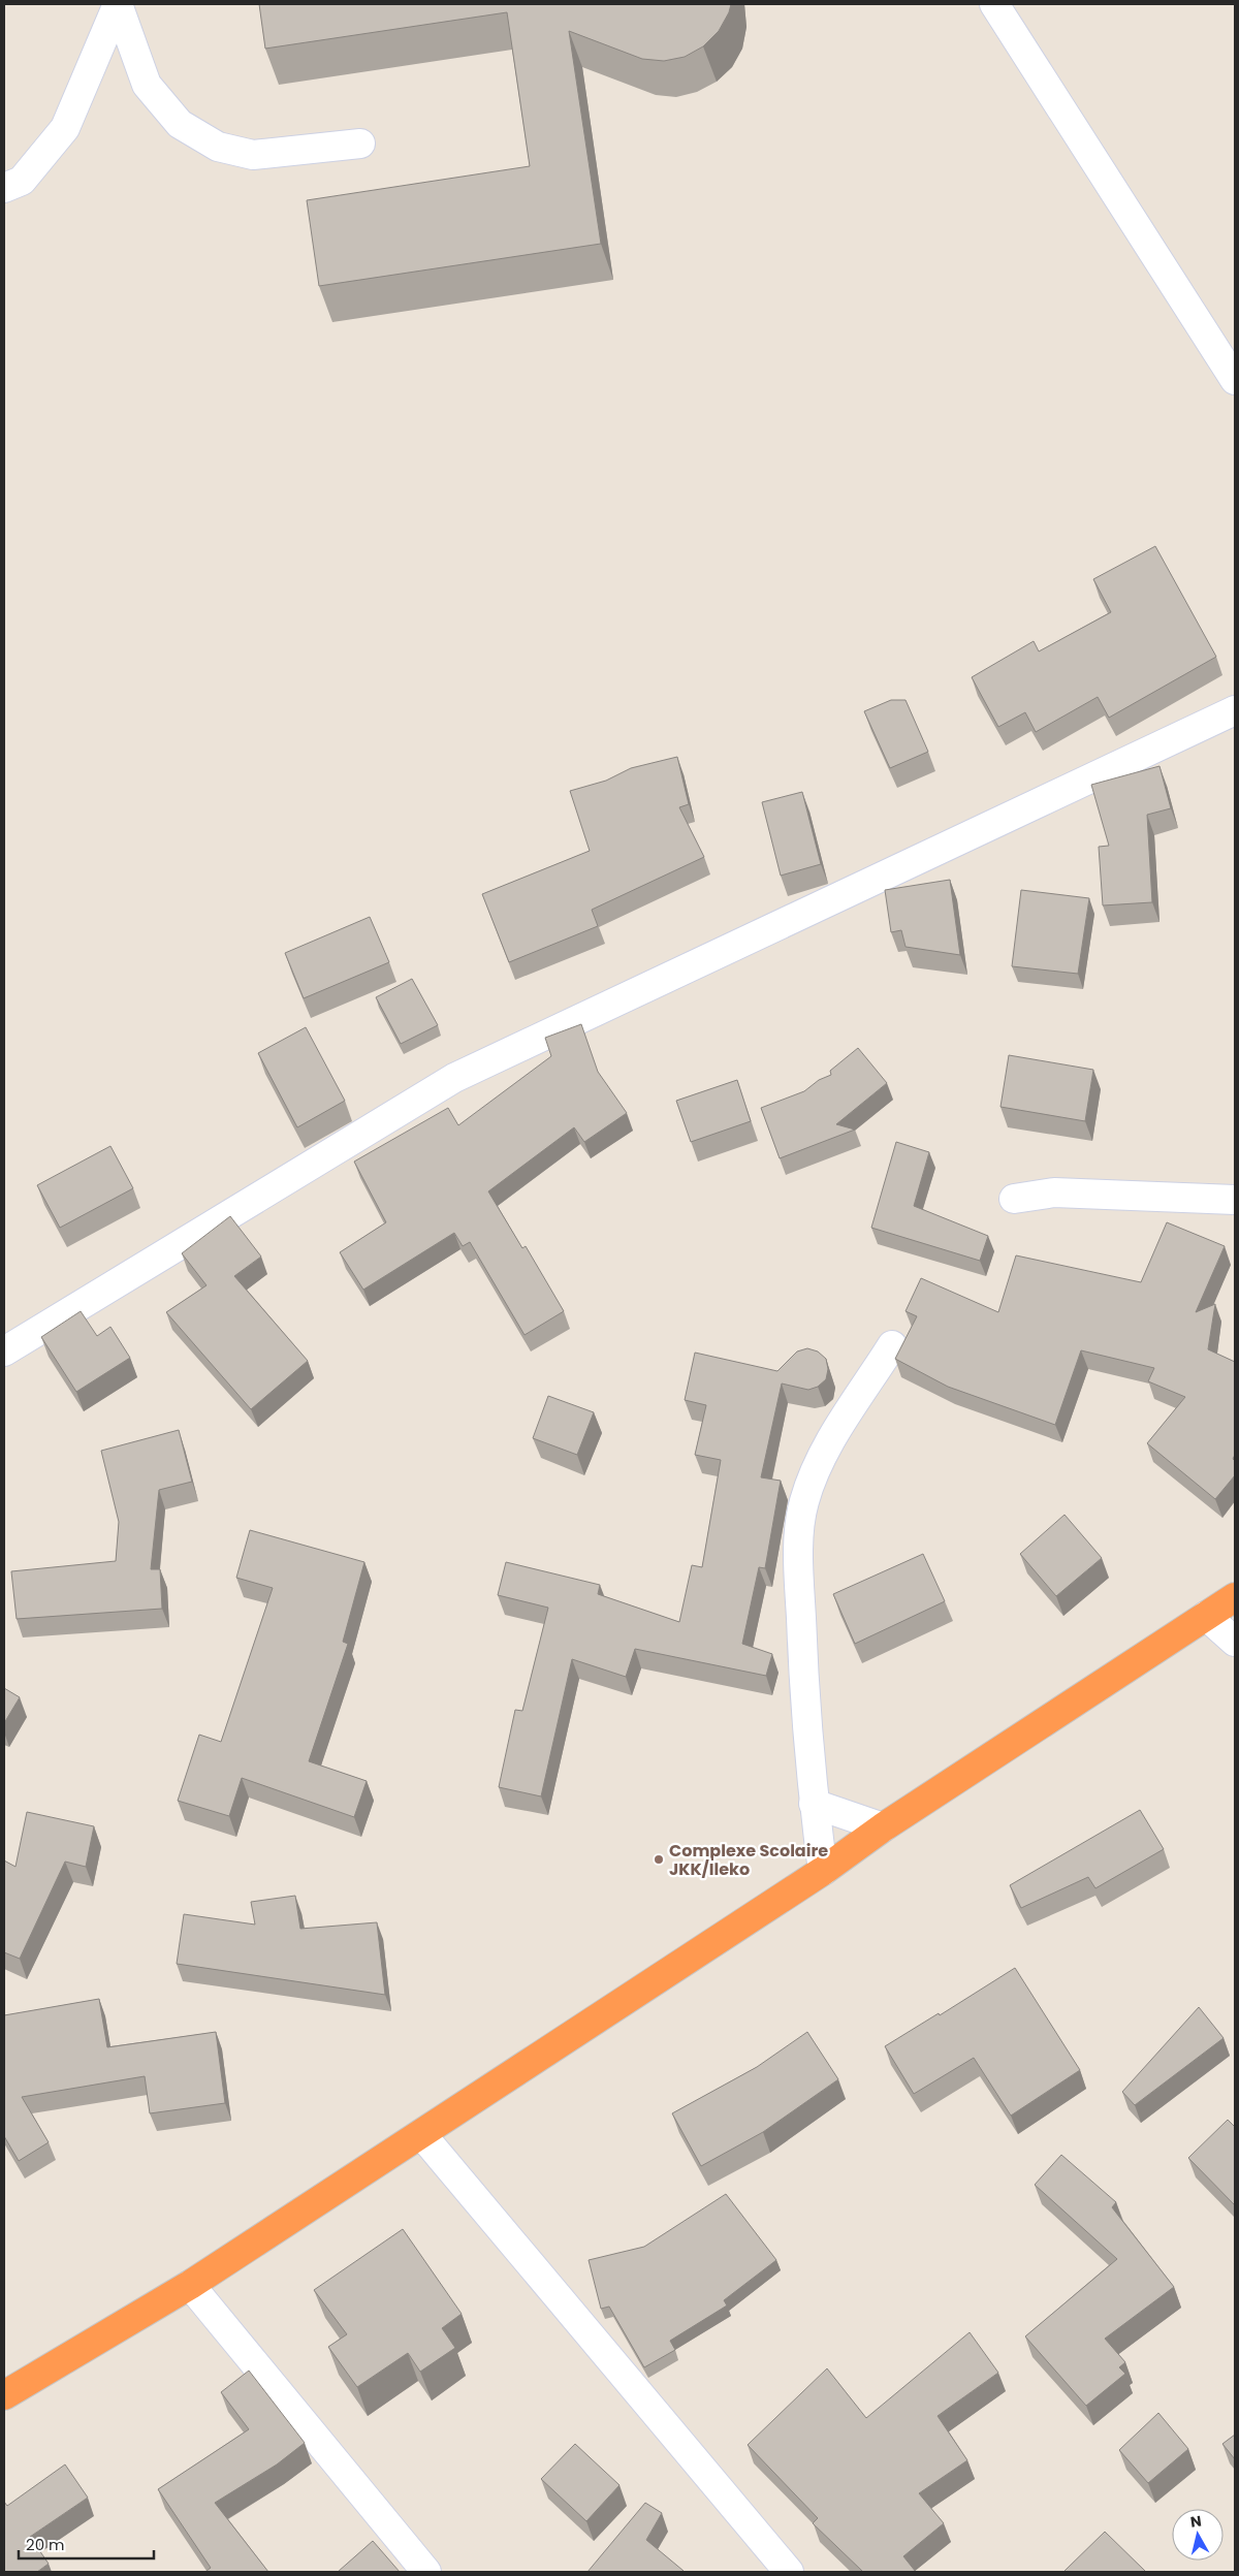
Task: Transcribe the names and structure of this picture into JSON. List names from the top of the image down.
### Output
{
  "places": ["Complexe Scolaire JKK/Ileko"],
  "scale_bar": "20 m",
  "north": "top"
}
